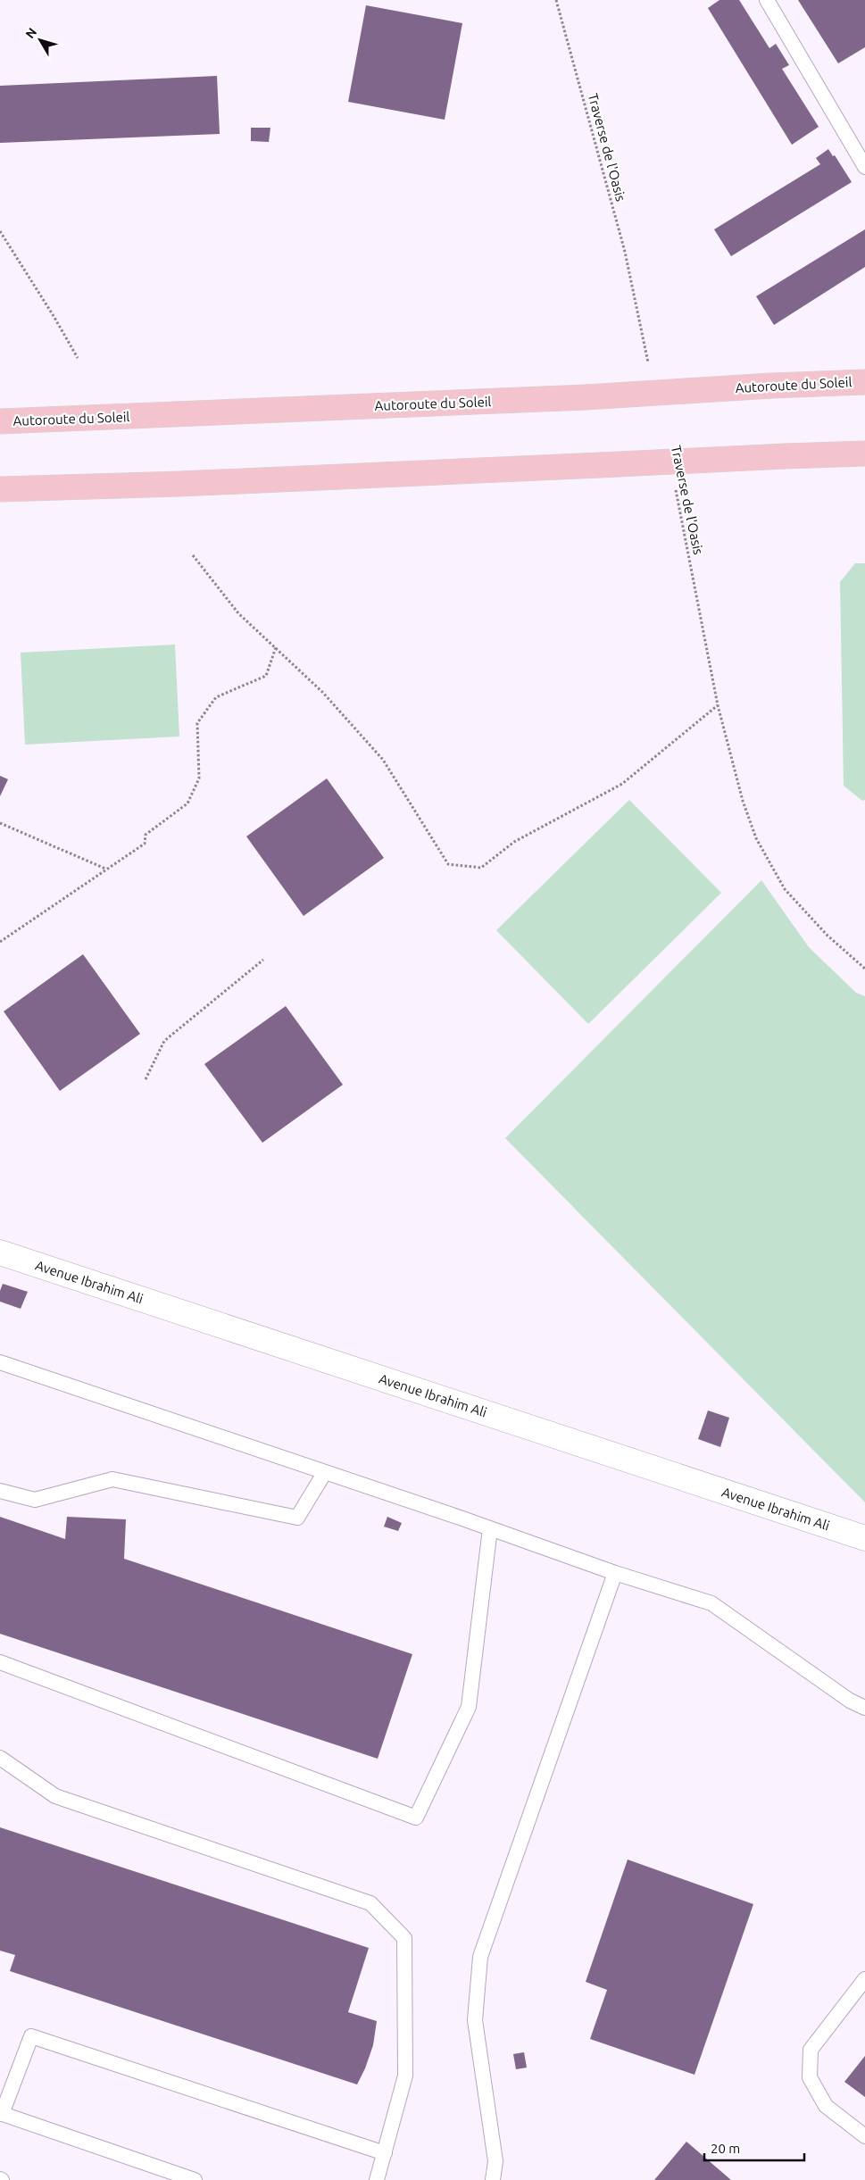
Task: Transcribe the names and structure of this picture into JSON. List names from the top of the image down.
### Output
{
  "streets": {
    "highway": ["Autoroute du Soleil"],
    "street": ["Avenue Ibrahim Ali"],
    "path": ["Traverse de l'Oasis"]
  },
  "scale_bar": "20 m",
  "north": "top left"
}
